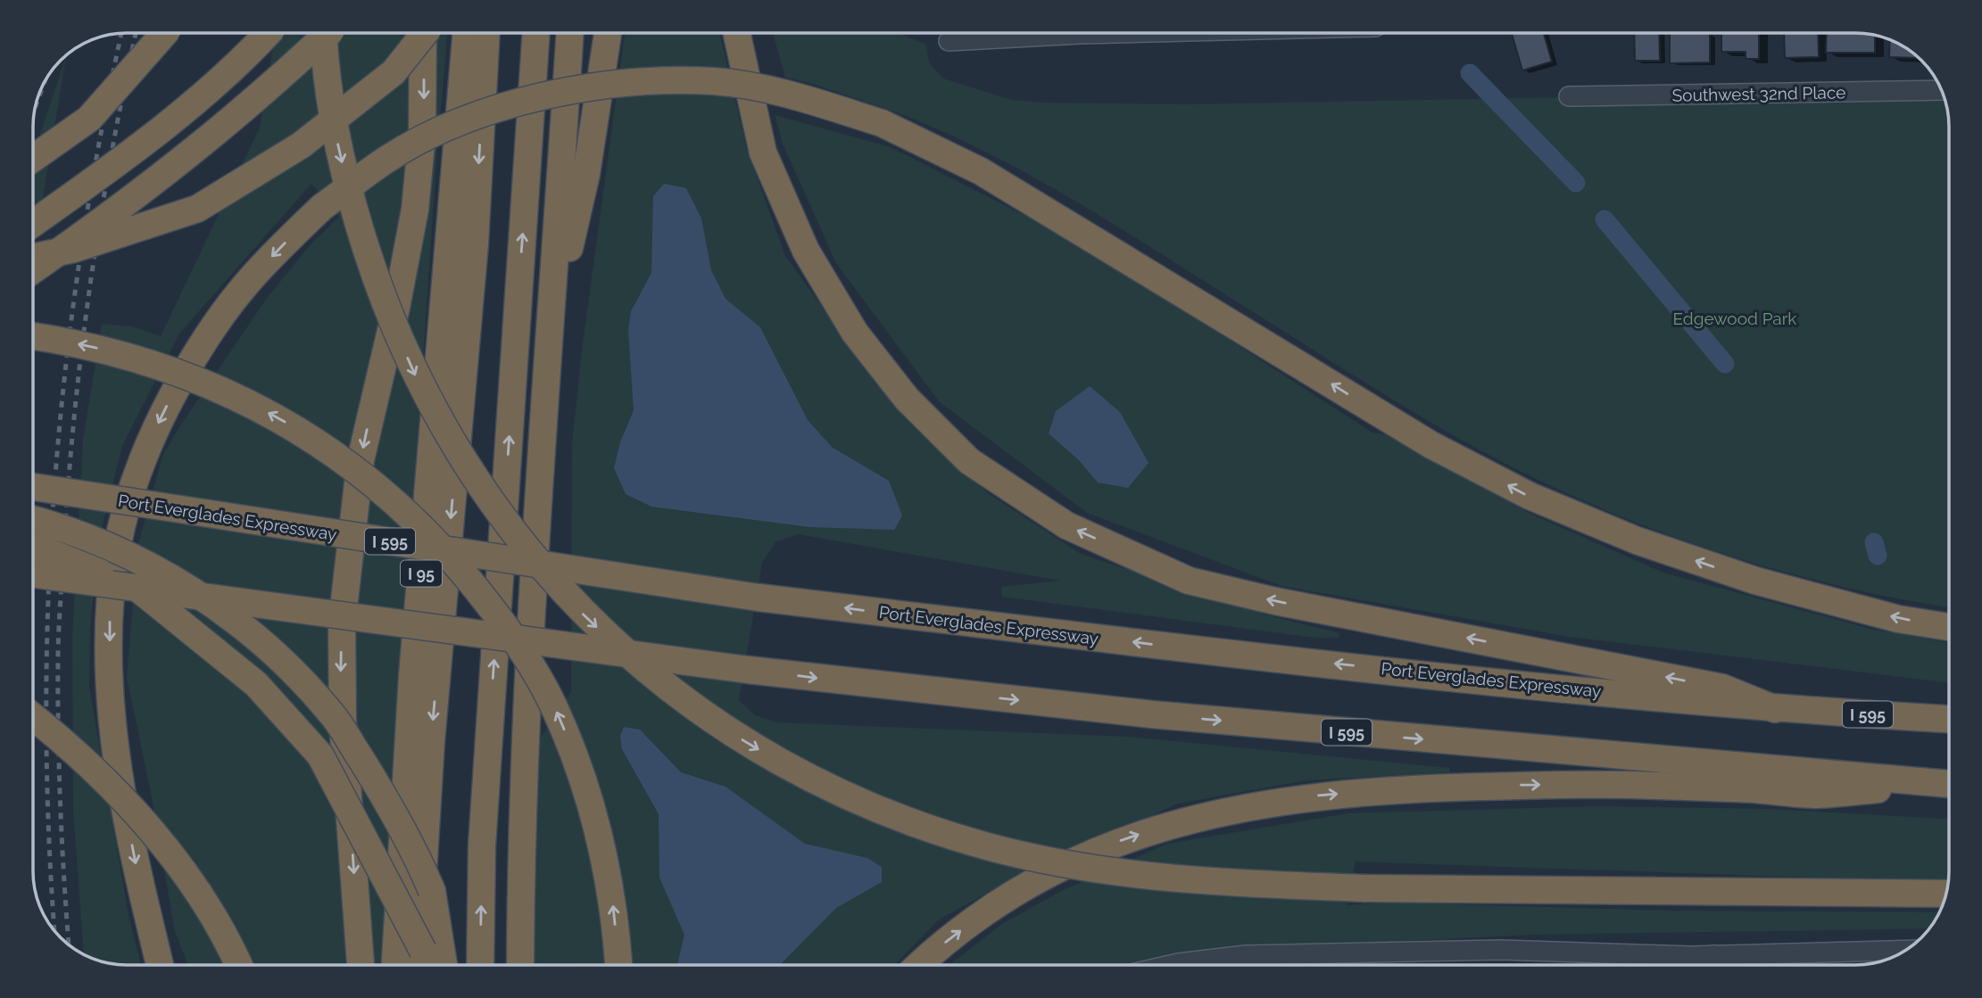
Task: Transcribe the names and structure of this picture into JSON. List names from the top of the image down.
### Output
{
  "streets": {
    "highway": ["Port Everglades Expressway", "I 595", "I 95"],
    "street": ["Southwest 32nd Place"]
  },
  "parks": ["Edgewood Park"]
}
